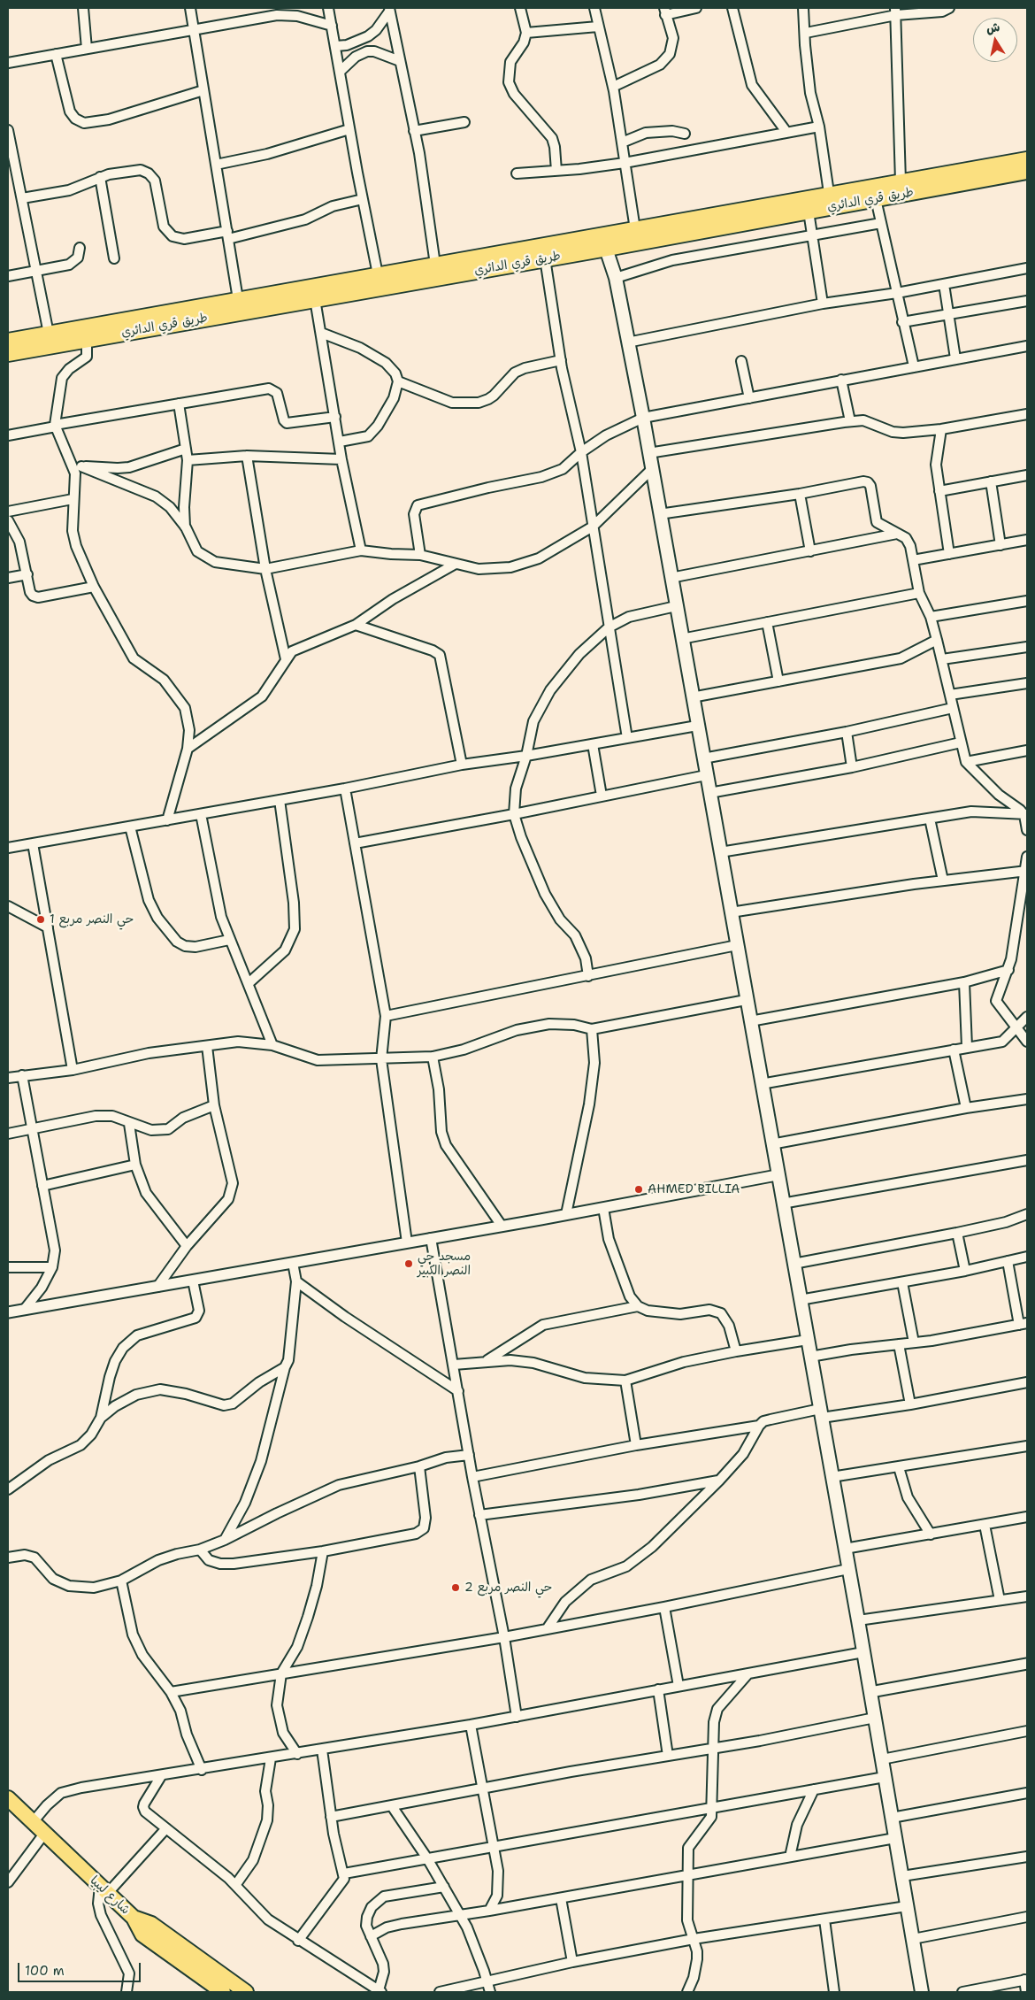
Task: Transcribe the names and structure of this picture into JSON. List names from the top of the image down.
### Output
{
  "streets": {
    "highway": ["طريق قري الدائري", "شارع ليبيا"]
  },
  "places": [
    "حي النصر مربع 1",
    "AHMED BILLIA",
    "مسجد حي النصر الكبير",
    "حي النصر مربع 2"
  ],
  "scale_bar": "100 m",
  "north": "top"
}
